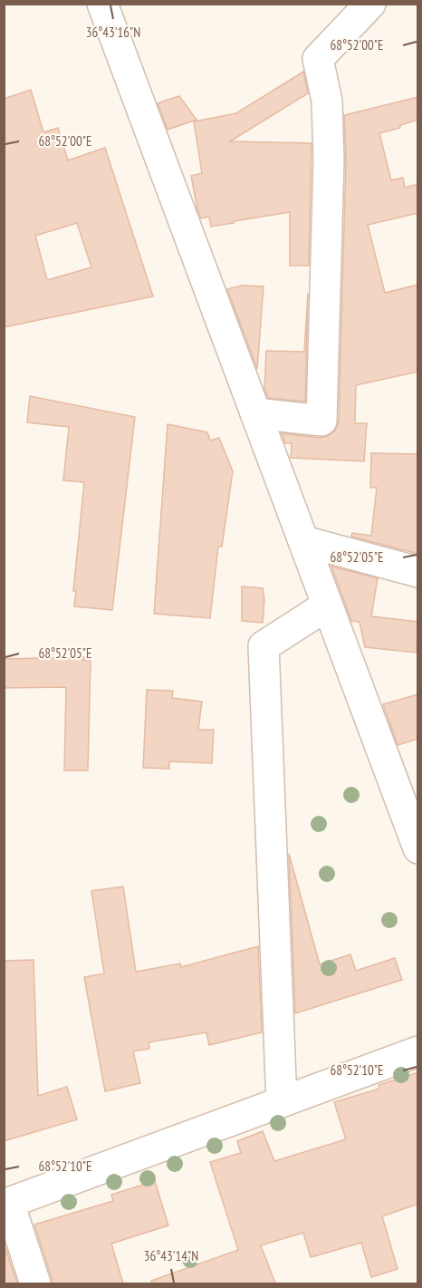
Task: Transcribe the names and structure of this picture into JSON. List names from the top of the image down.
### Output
{
  "coordinates": [
    "36°43'16\"N",
    "68°52'00\"E",
    "68°52'05\"E",
    "68°52'10\"E",
    "36°43'14\"N"
  ]
}
